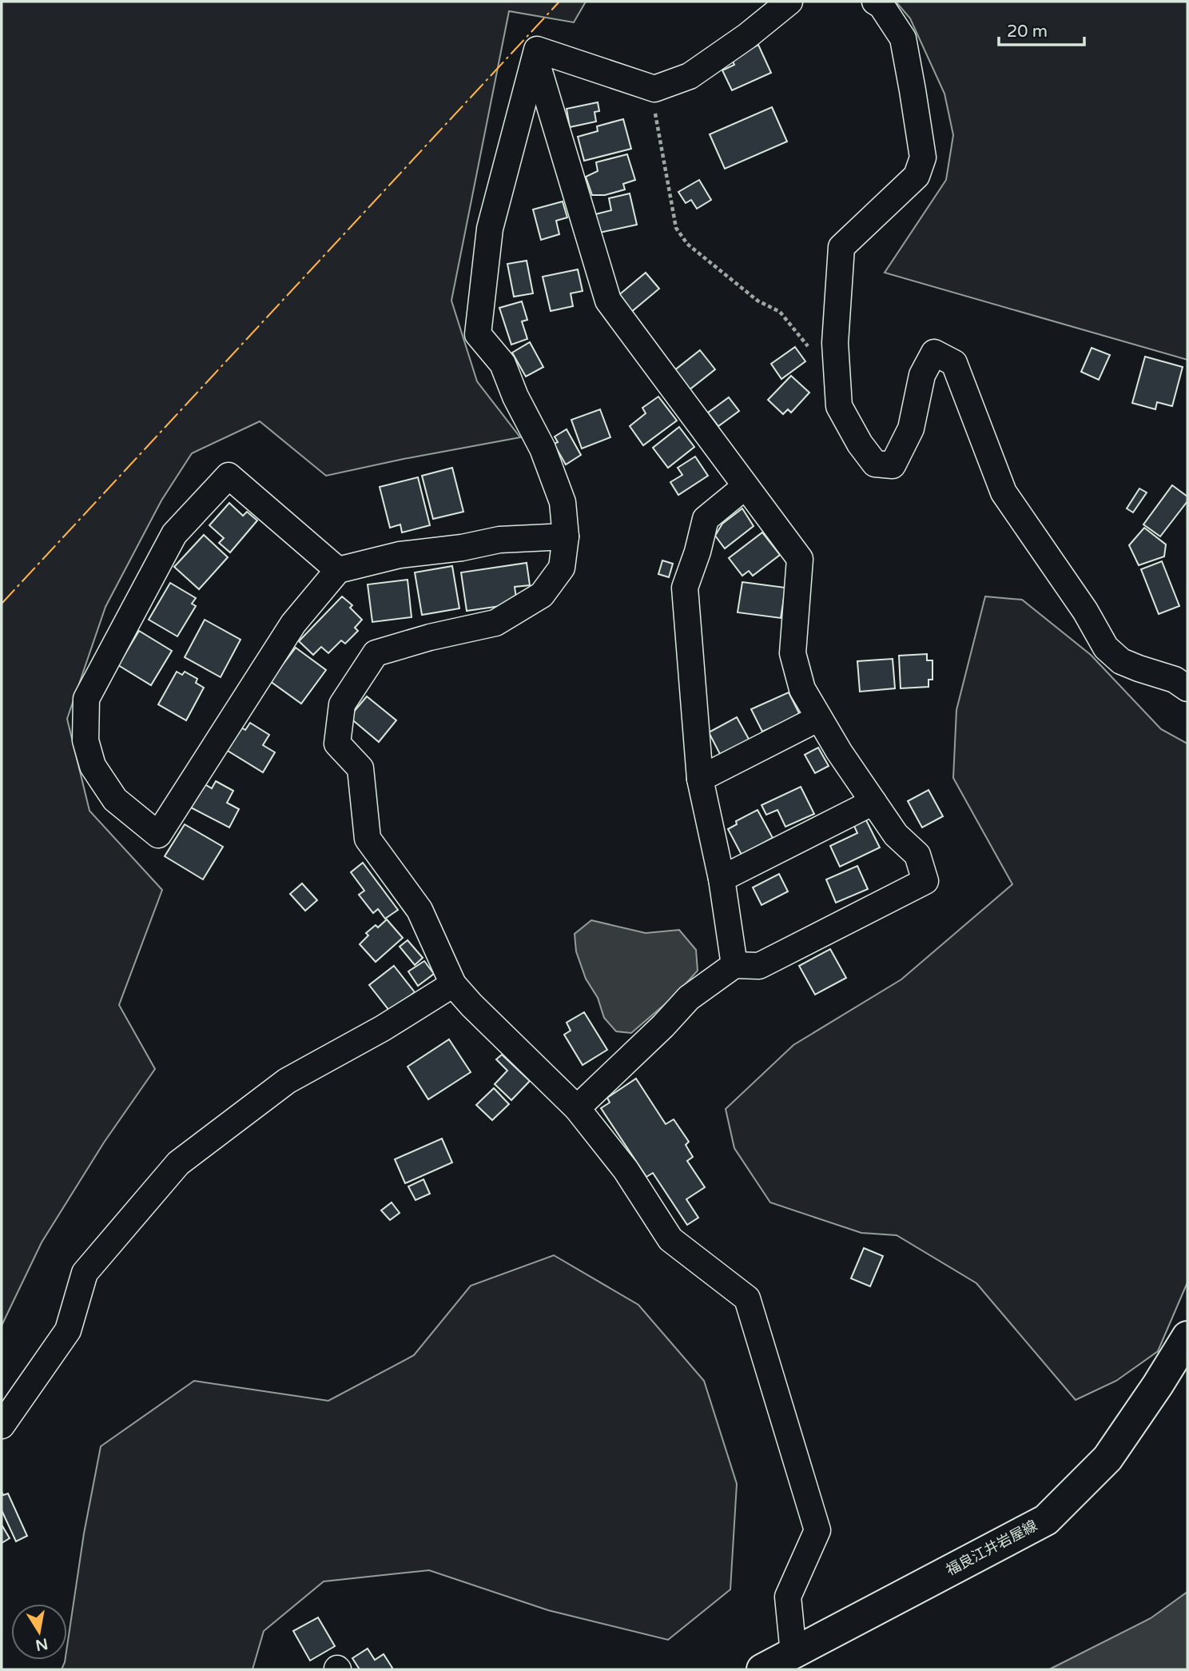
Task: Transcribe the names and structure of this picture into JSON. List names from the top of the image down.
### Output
{
  "streets": {
    "main road": ["福良江井岩屋線"]
  },
  "scale_bar": "20 m",
  "north": "bottom"
}
